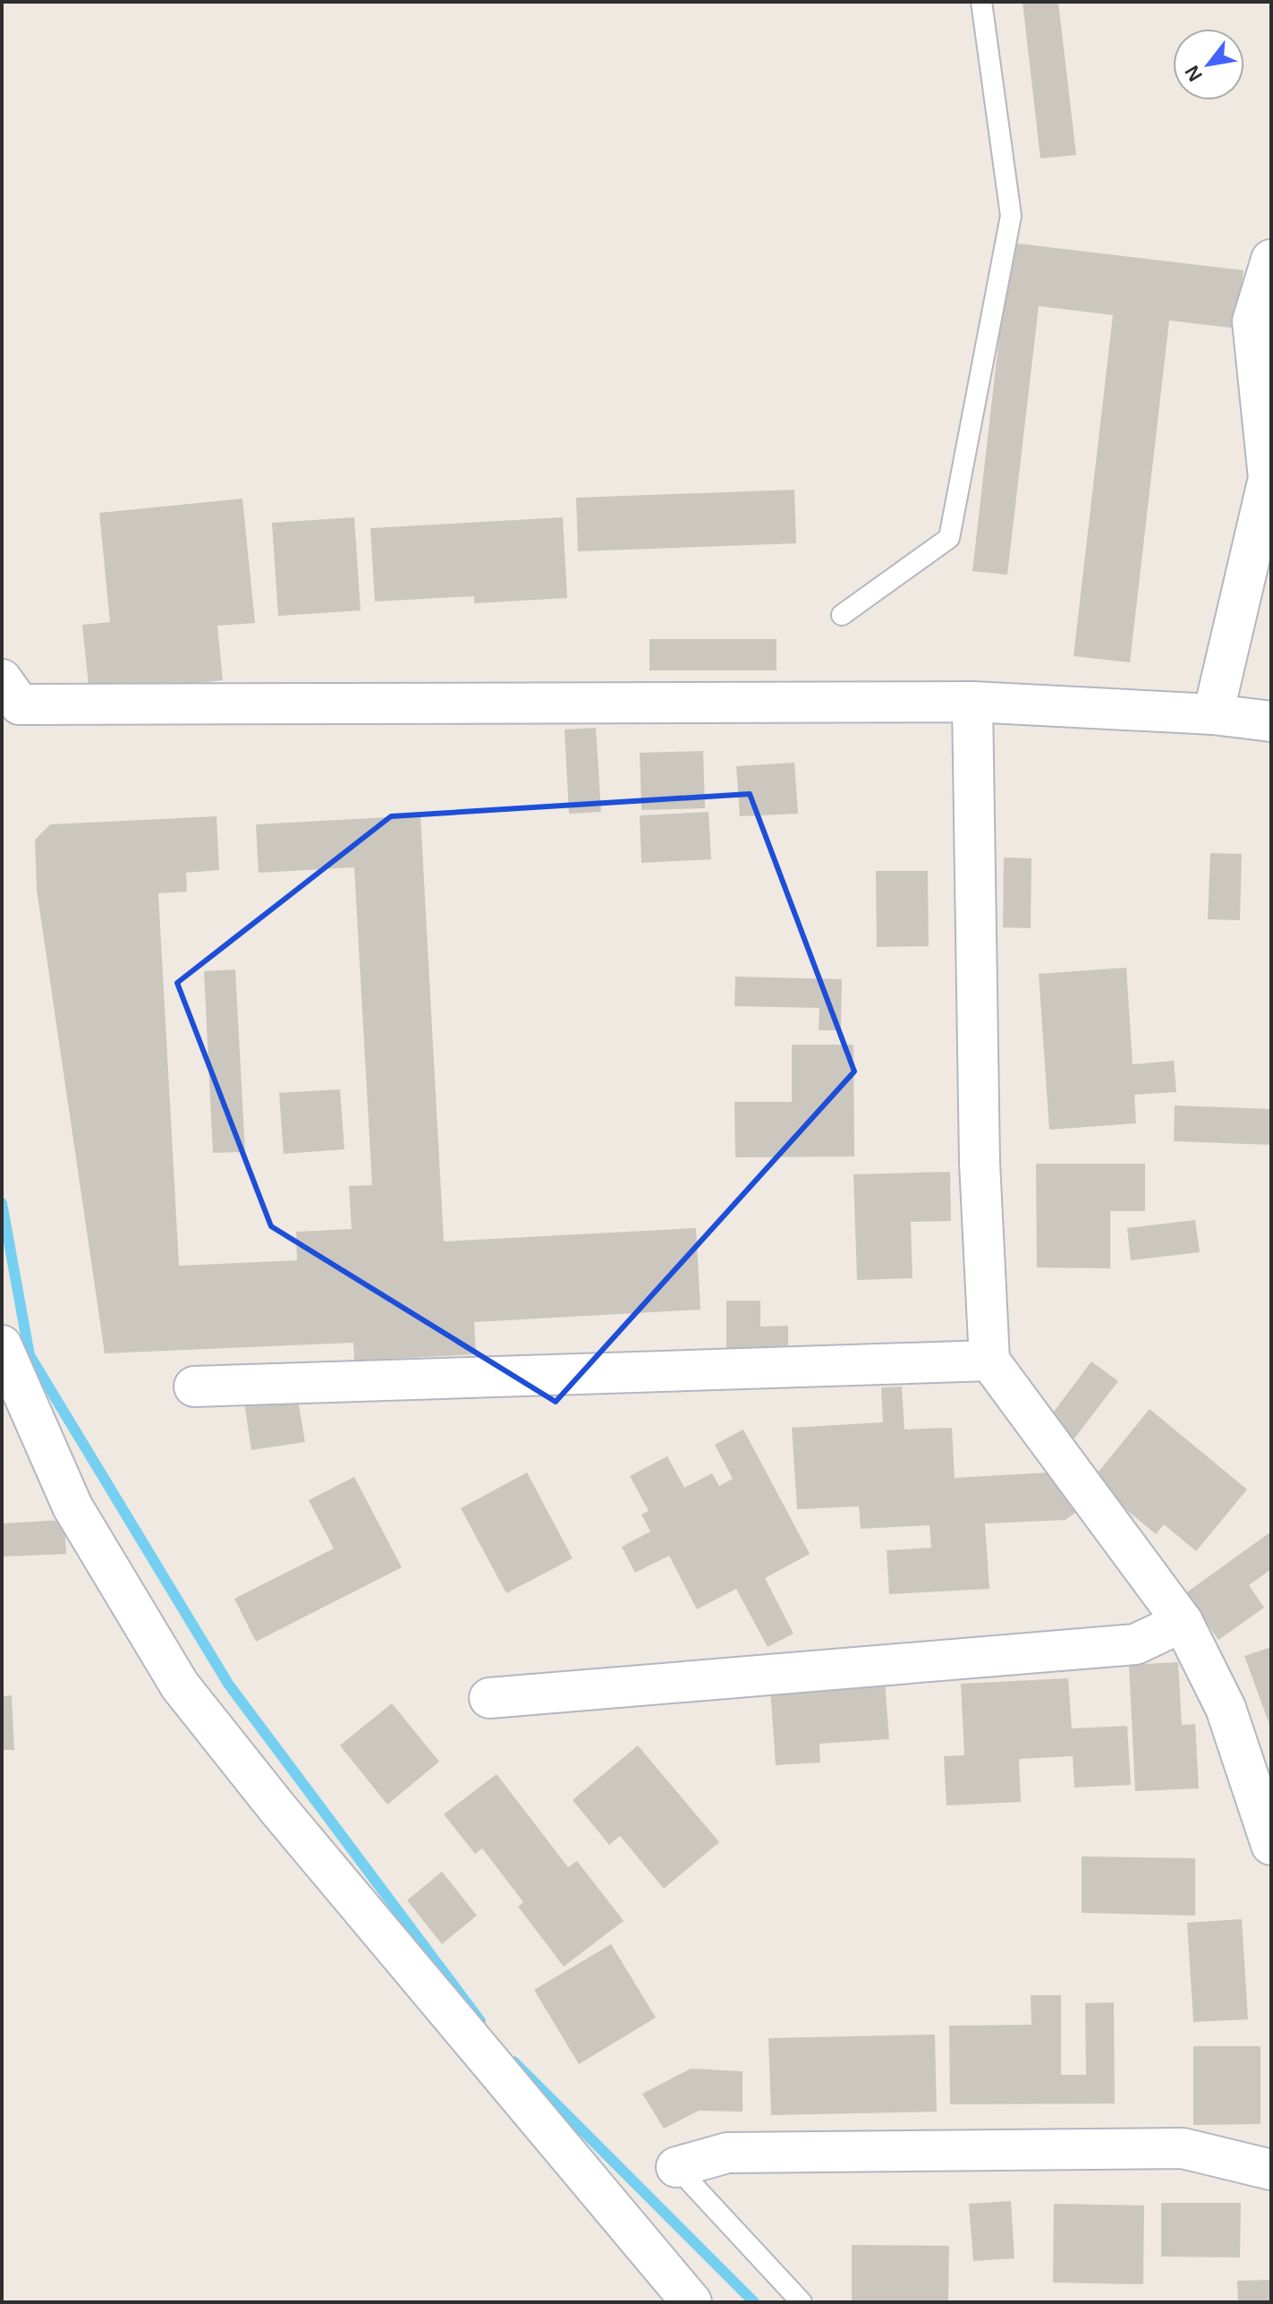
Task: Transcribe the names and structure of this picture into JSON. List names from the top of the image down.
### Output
{
  "north": "bottom left"
}
